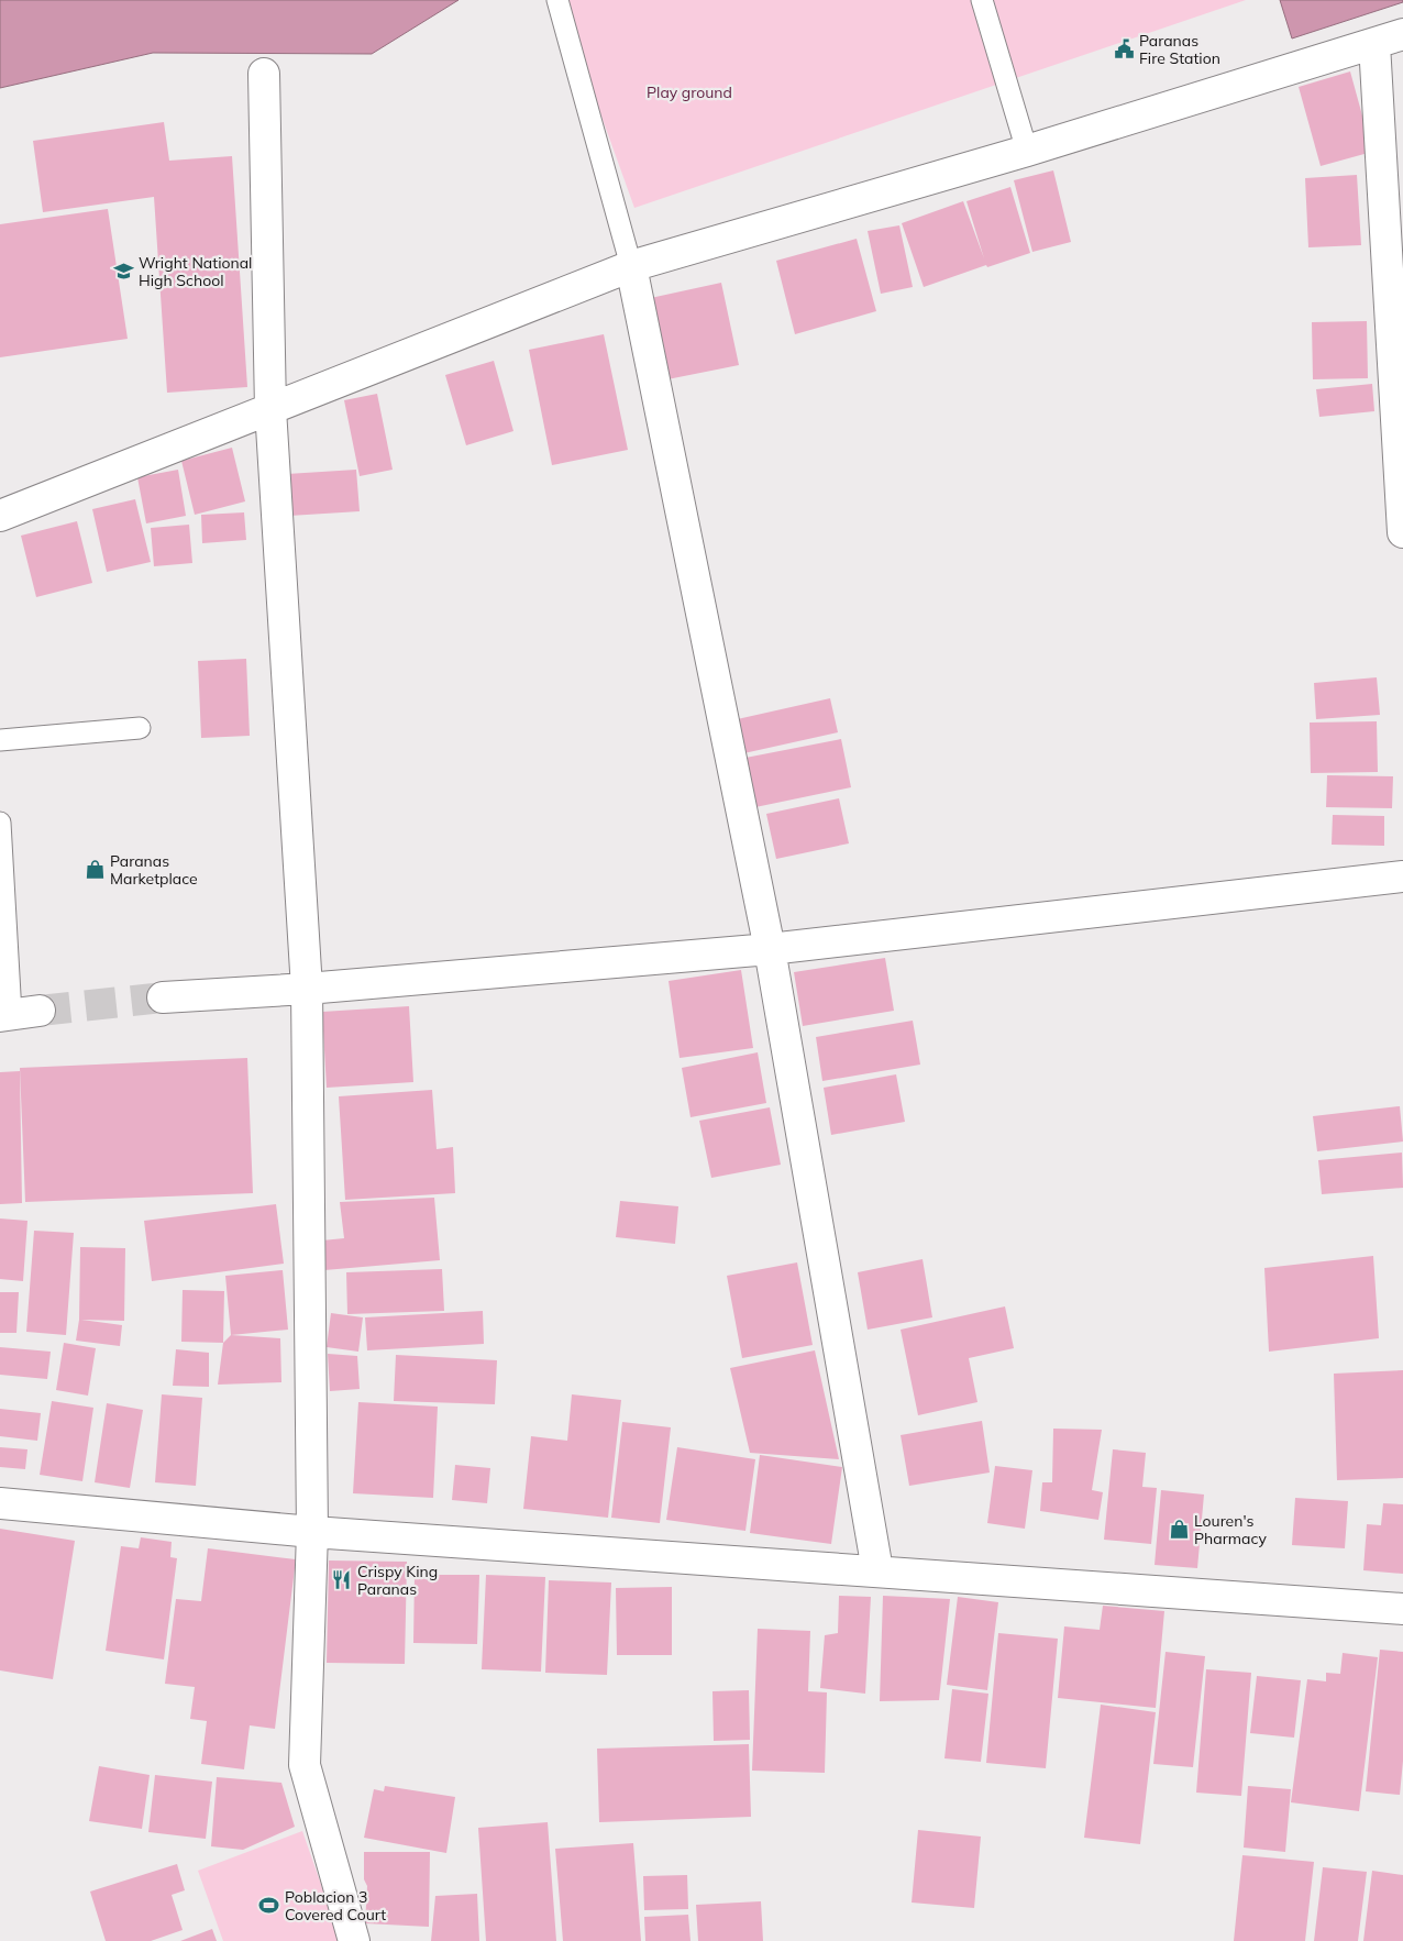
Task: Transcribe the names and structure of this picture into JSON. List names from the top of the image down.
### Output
{
  "parks": ["Play ground"],
  "places": {
    "public building": ["Paranas Fire Station"],
    "school or university": ["Wright National High School"],
    "shop": ["Paranas Marketplace", "Louren's Pharmacy"],
    "restaurant": ["Crispy King Paranas"],
    "sports": ["Poblacion 3 Covered Court"]
  }
}
